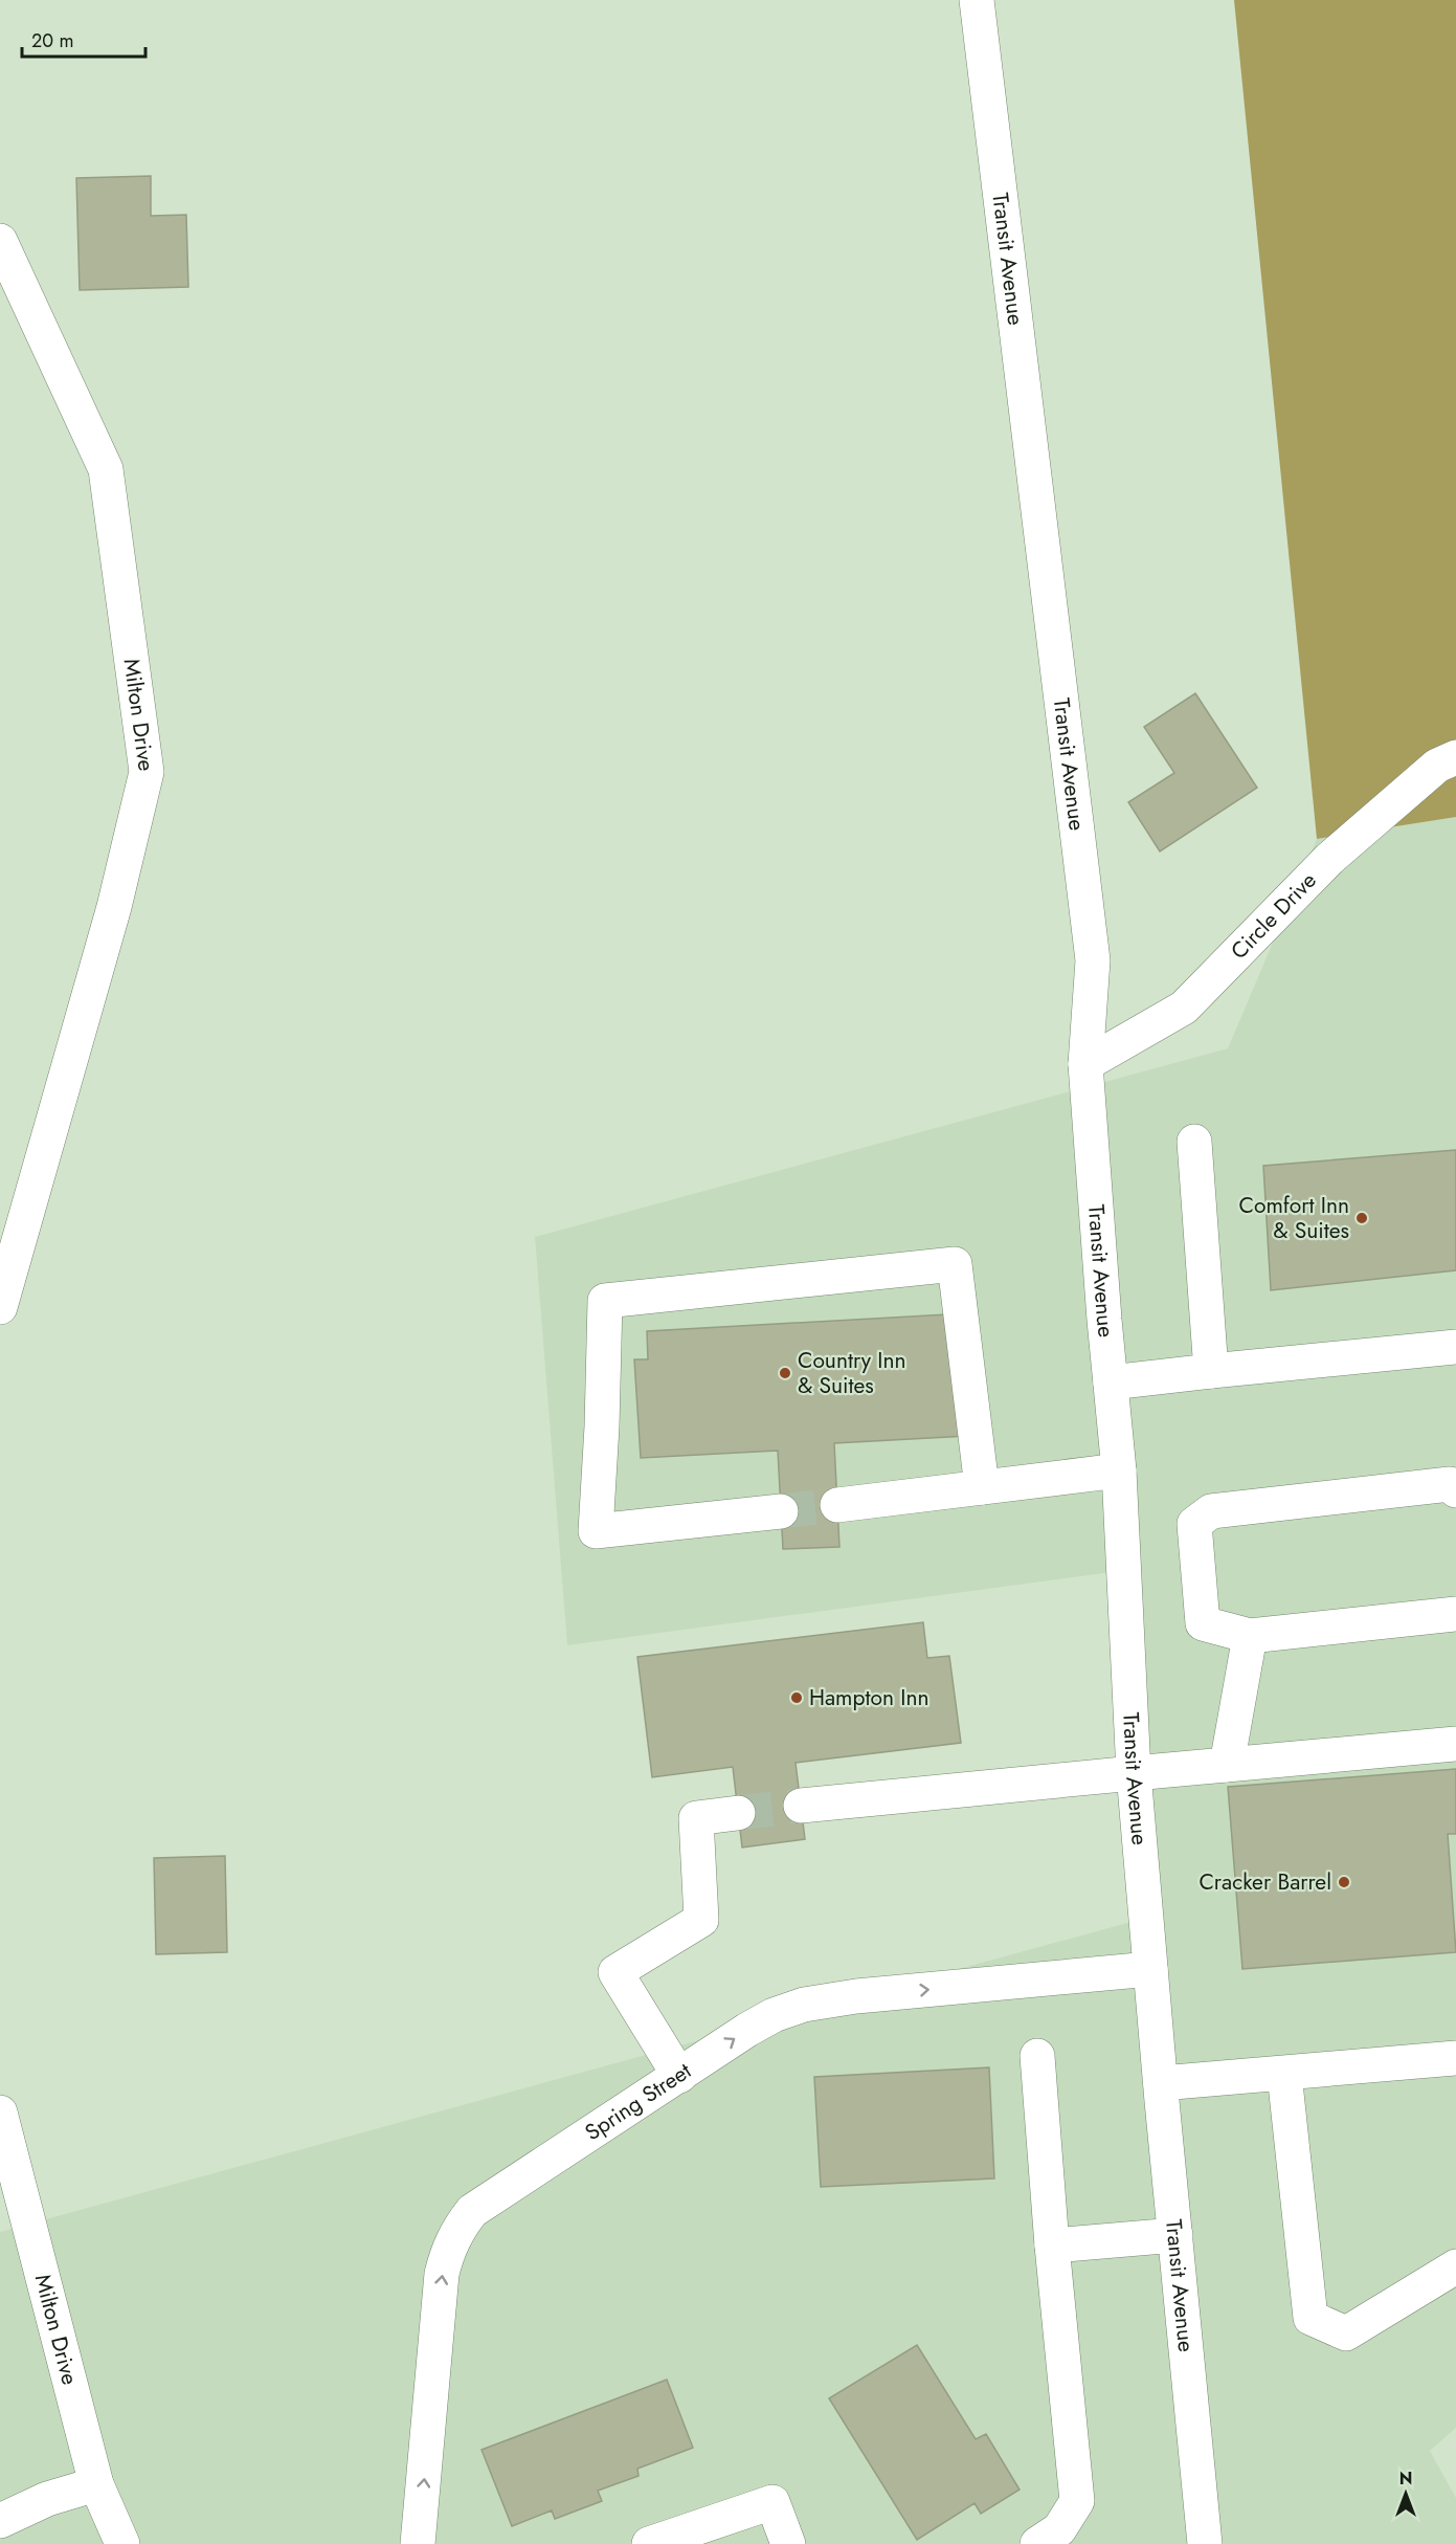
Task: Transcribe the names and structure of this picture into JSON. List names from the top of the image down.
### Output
{
  "streets": {
    "street": [
      "Transit Avenue",
      "Milton Drive",
      "Circle Drive",
      "Spring Street"
    ]
  },
  "crossings": [
    ["Transit Avenue", "Circle Drive"],
    ["Transit Avenue", "Spring Street"]
  ],
  "one_way": ["Spring Street"],
  "places": [
    "Comfort Inn & Suites",
    "Country Inn & Suites",
    "Hampton Inn",
    "Cracker Barrel"
  ],
  "scale_bar": "20 m",
  "north": "top"
}
